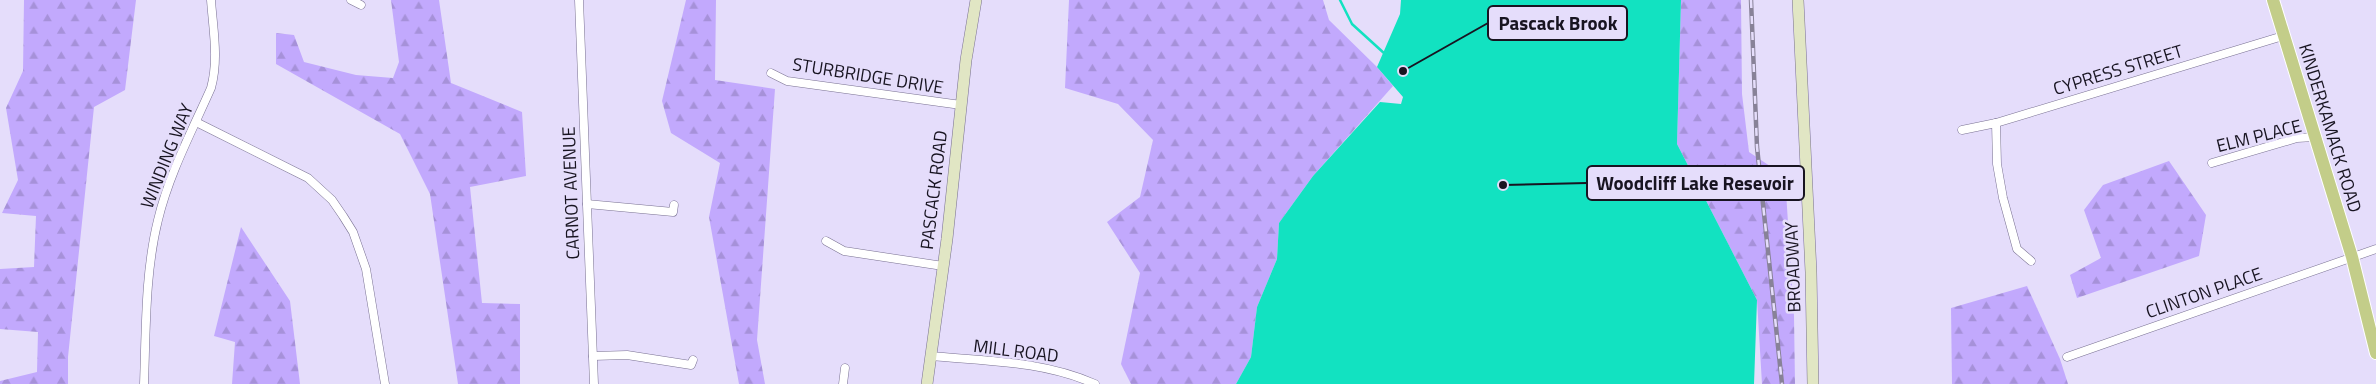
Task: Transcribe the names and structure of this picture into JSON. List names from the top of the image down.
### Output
{
  "streets": {
    "main road": ["KINDERKAMACK ROAD"],
    "street": [
      "CYPRESS STREET",
      "STURBRIDGE DRIVE",
      "ELM PLACE",
      "WINDING WAY",
      "PASCACK ROAD",
      "CARNOT AVENUE",
      "BROADWAY",
      "CLINTON PLACE",
      "MILL ROAD"
    ]
  },
  "crossings": [
    ["CYPRESS STREET", "KINDERKAMACK ROAD"],
    ["STURBRIDGE DRIVE", "PASCACK ROAD"],
    ["KINDERKAMACK ROAD", "ELM PLACE"],
    ["KINDERKAMACK ROAD", "CLINTON PLACE"],
    ["PASCACK ROAD", "MILL ROAD"]
  ],
  "places": ["Pascack Brook", "Woodcliff Lake Resevoir"]
}
